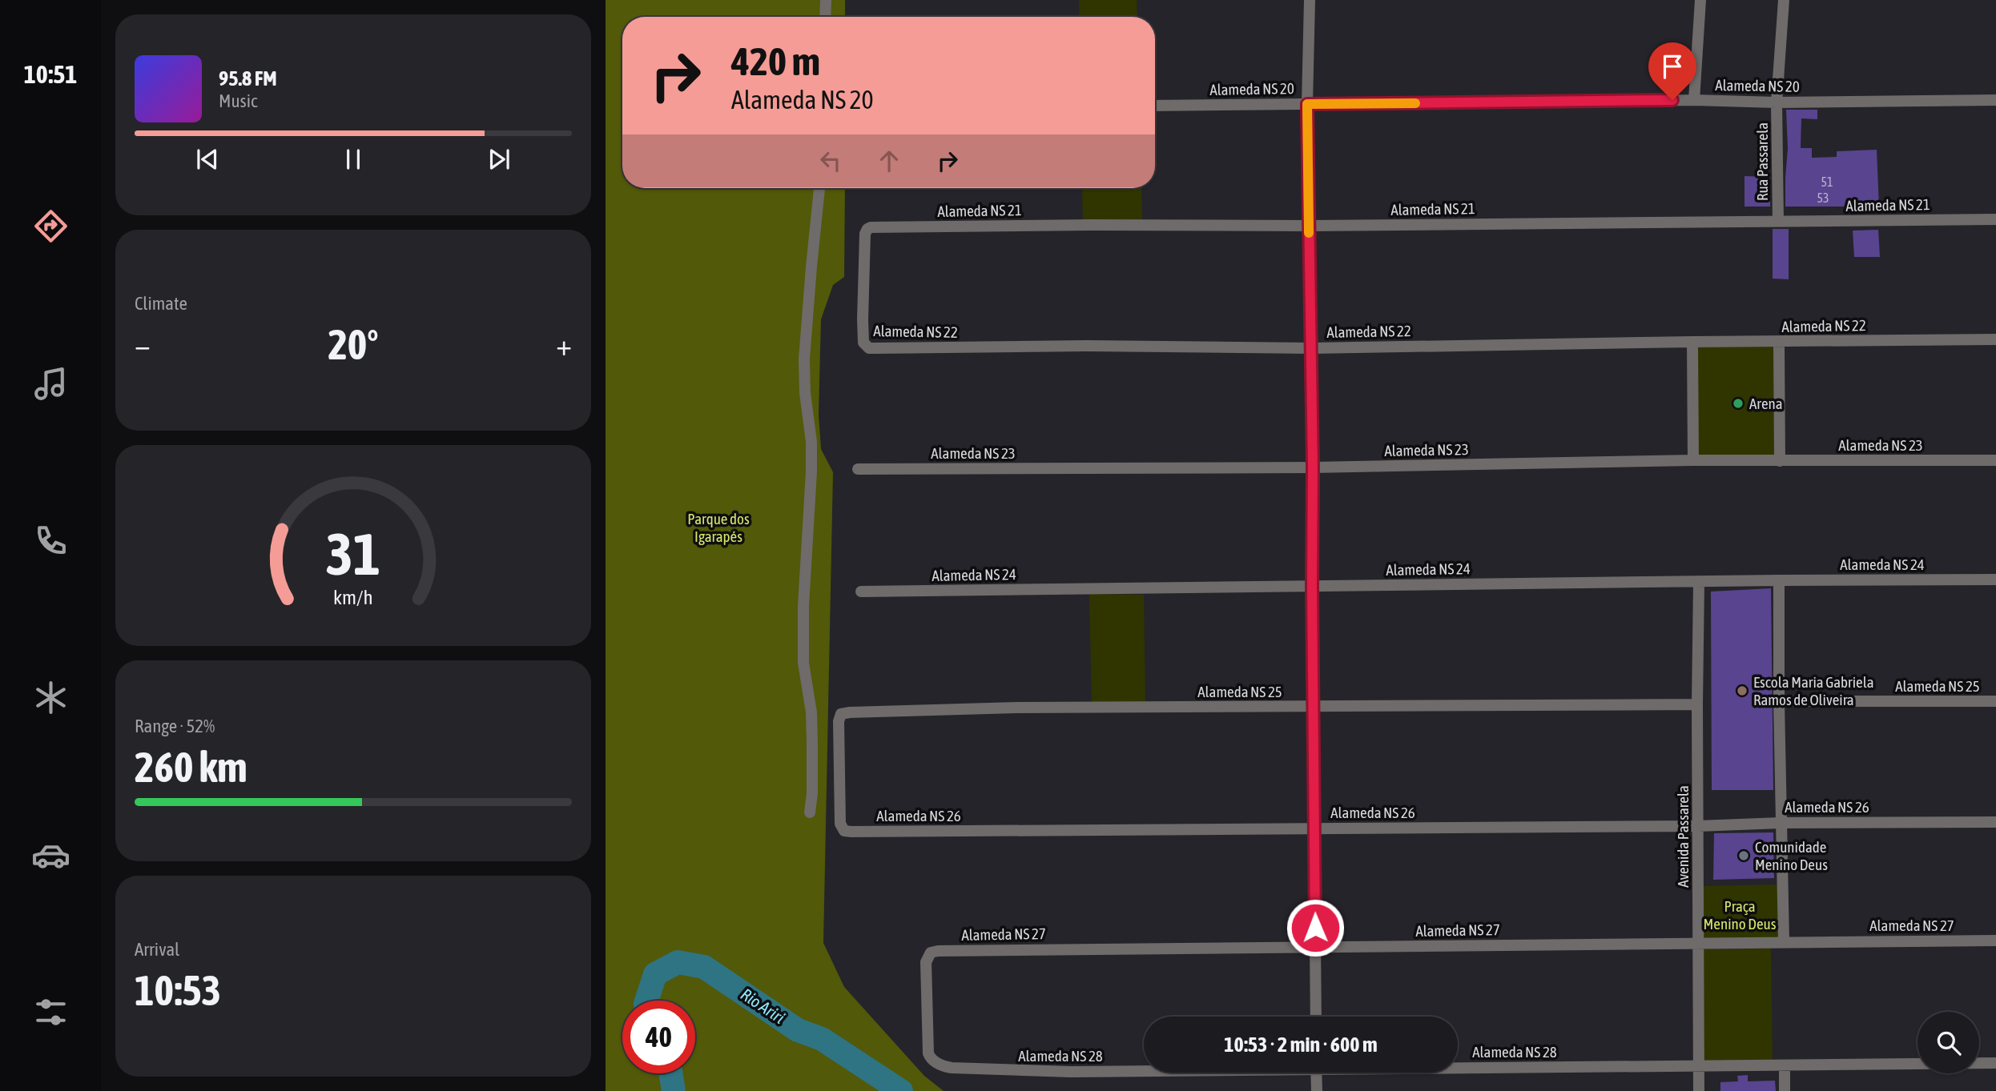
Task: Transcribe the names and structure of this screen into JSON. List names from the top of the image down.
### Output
{
  "streets": {
    "street": [
      "Alameda NS 20",
      "Rua Passarela",
      "Alameda NS 21",
      "Alameda NS 22",
      "Alameda NS 23",
      "Alameda NS 24",
      "Alameda NS 25",
      "Alameda NS 26",
      "Avenida Passarela",
      "Alameda NS 27",
      "Alameda NS 28"
    ]
  },
  "crossings": [
    ["Alameda NS 20", "Rua Passarela"],
    ["Rua Passarela", "Alameda NS 21"],
    ["Alameda NS 21", "Alameda NS 22"],
    ["Alameda NS 24", "Avenida Passarela"],
    ["Alameda NS 25", "Alameda NS 26"],
    ["Alameda NS 25", "Avenida Passarela"],
    ["Alameda NS 26", "Avenida Passarela"],
    ["Avenida Passarela", "Alameda NS 27"],
    ["Avenida Passarela", "Alameda NS 28"],
    ["Alameda NS 27", "Alameda NS 28"]
  ],
  "water": ["Rio Ariri"],
  "parks": ["Parque dos Igarapés", "Praça Menino Deus"],
  "places": ["Arena", "Escola Maria Gabriela Ramos de Oliveira", "Comunidade Menino Deus"],
  "house_numbers": ["51", "53"],
  "page": {
    "tabs": "10:51",
    "turn": ["420 m", "Alameda NS 20"],
    "song": ["95.8 FM", "Music"],
    "tile": [
      "Climate",
      ["Range · 52%", "260 km"],
      ["Arrival", "10:53"]
    ],
    "heat": ["−", "20°", "+"],
    "limit": "40",
    "trip": "10:53 · 2 min · 600 m",
    "gauge": ["31", "km/h"]
  }
}
